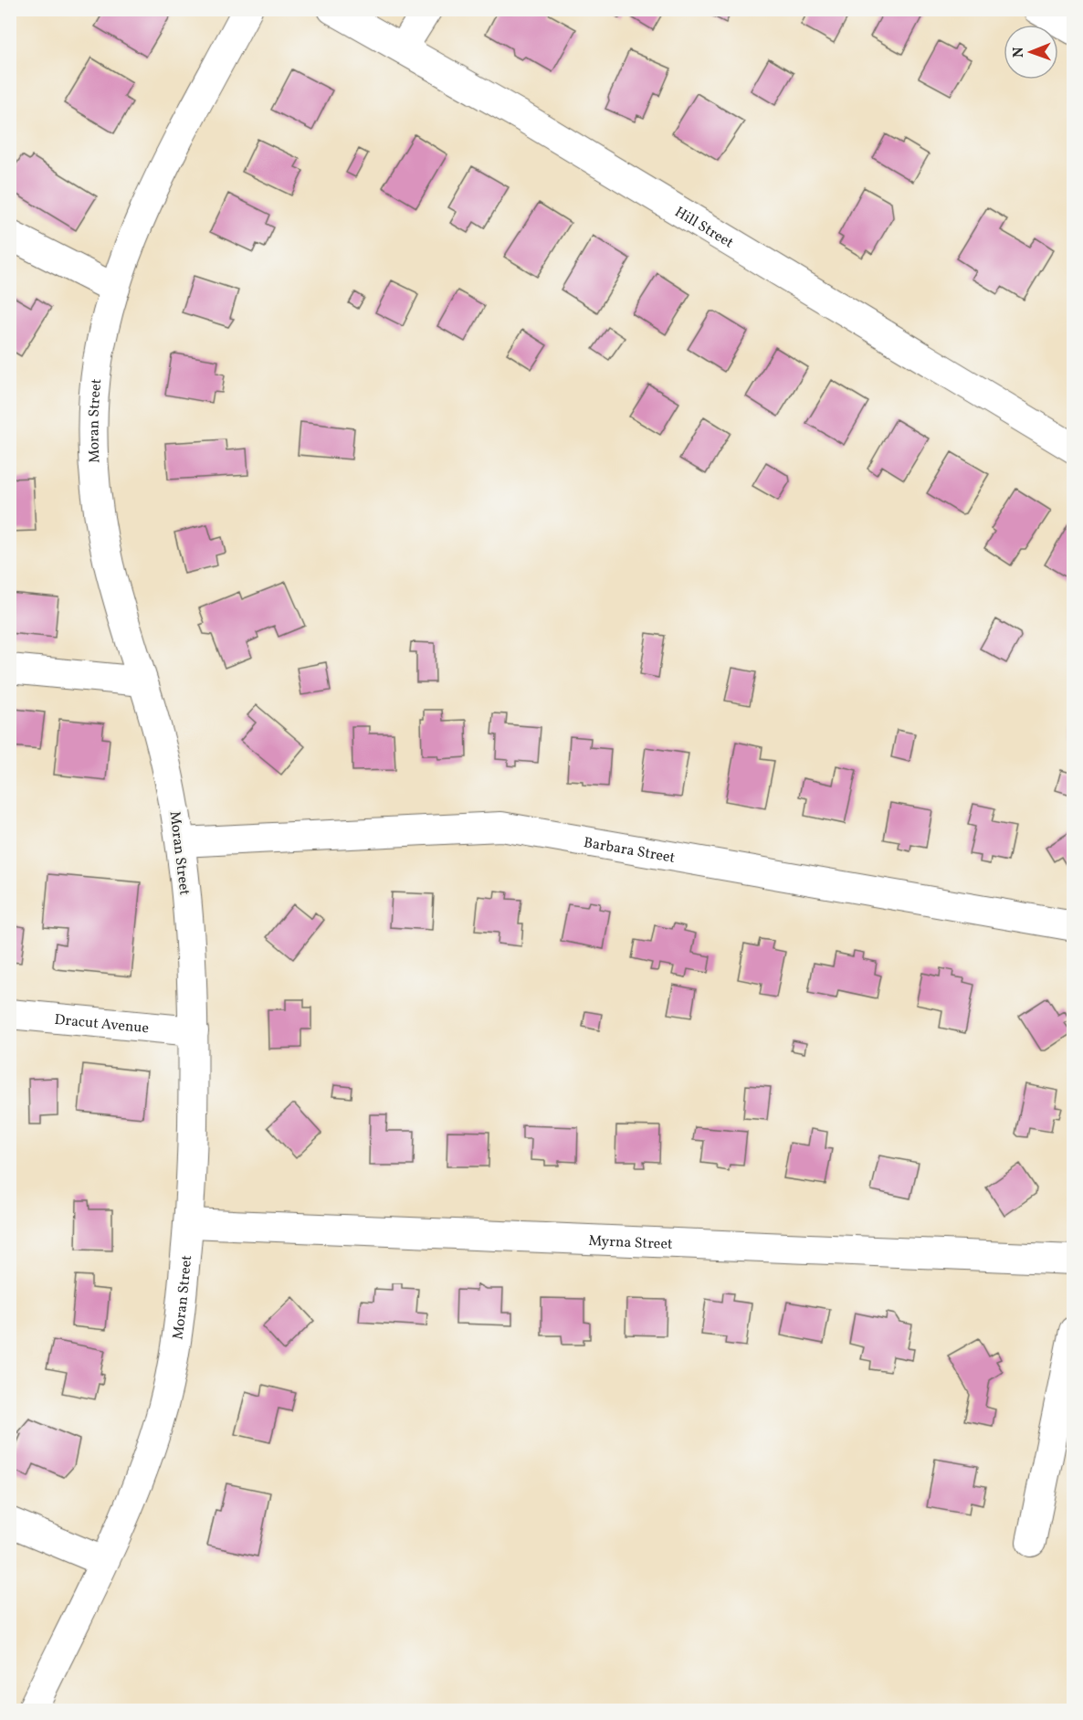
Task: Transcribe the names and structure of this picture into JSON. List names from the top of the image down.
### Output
{
  "streets": {
    "street": [
      "Hill Street",
      "Moran Street",
      "Barbara Street",
      "Dracut Avenue",
      "Myrna Street"
    ]
  },
  "crossings": [
    ["Moran Street", "Barbara Street"],
    ["Moran Street", "Dracut Avenue"],
    ["Moran Street", "Myrna Street"]
  ],
  "north": "left"
}
